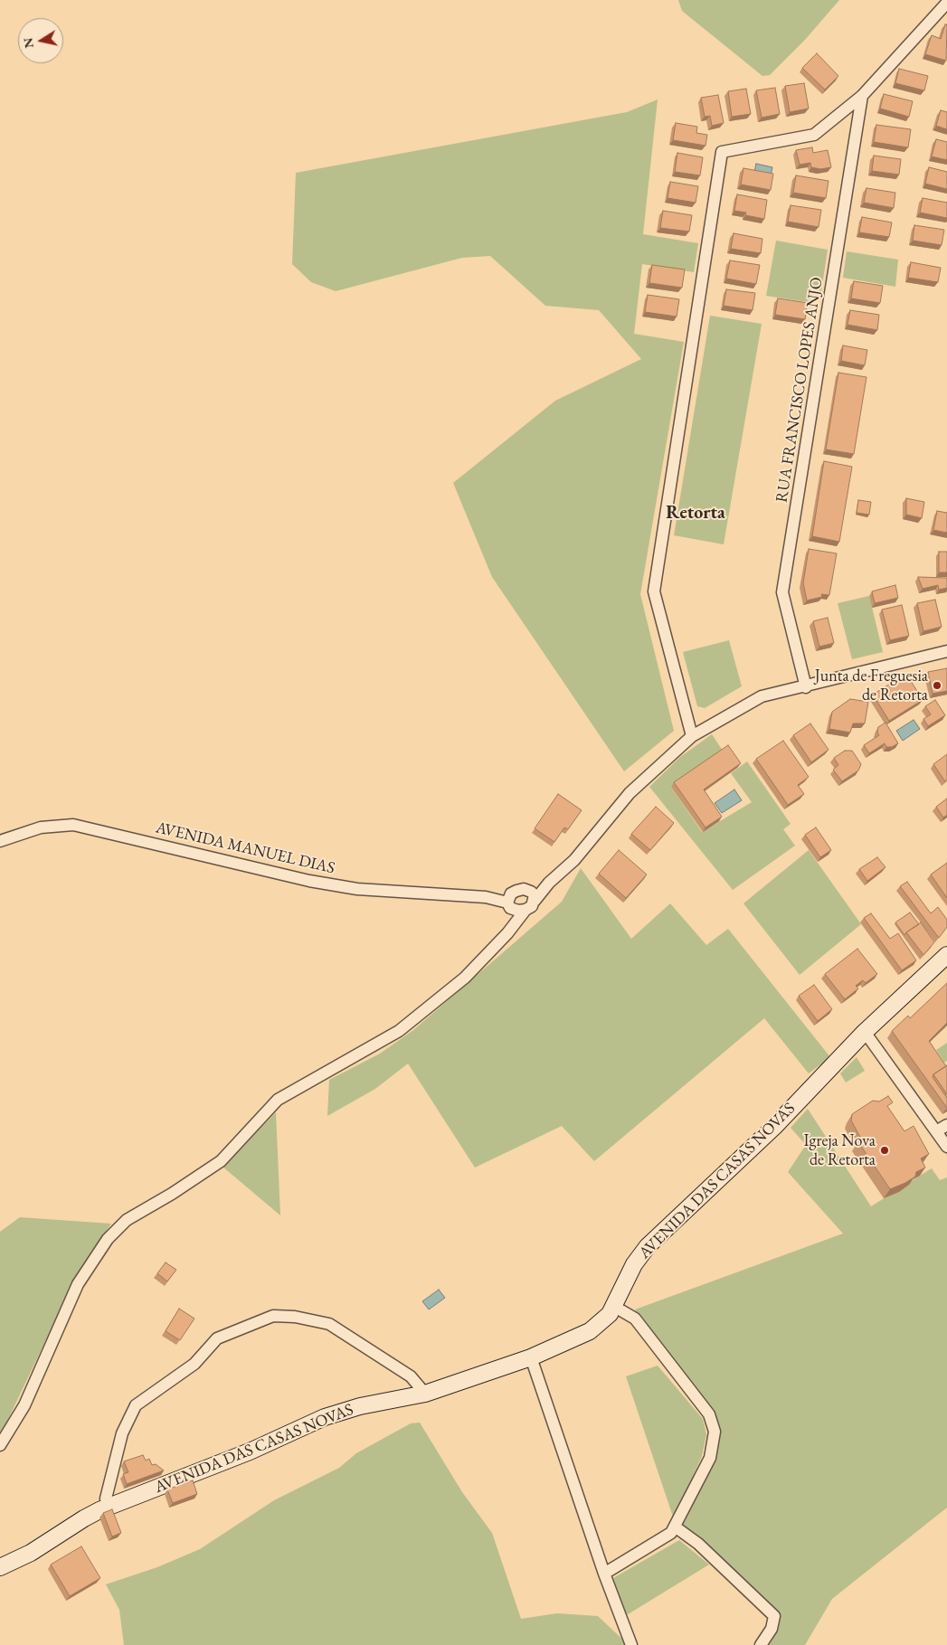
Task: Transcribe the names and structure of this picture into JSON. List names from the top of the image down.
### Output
{
  "streets": {
    "street": ["RUA FRANCISCO LOPES ANJO", "AVENIDA MANUEL DIAS", "AVENIDA DAS CASAS NOVAS"]
  },
  "crossings": [
    ["RUA FRANCISCO LOPES ANJO", "AVENIDA MANUEL DIAS"]
  ],
  "districts": ["Retorta"],
  "places": ["Junta de Freguesia de Retorta", "Igreja Nova de Retorta"],
  "north": "left"
}
